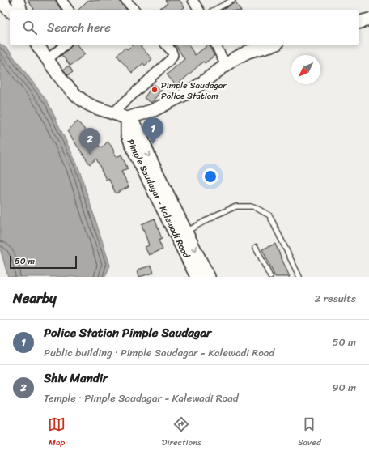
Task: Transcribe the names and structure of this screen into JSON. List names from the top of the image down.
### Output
{
  "streets": {
    "main road": ["Pimple Saudagar - Kalewadi Road"]
  },
  "places": ["Pimple Saudagar Police Statiom"],
  "scale_bar": "50 m",
  "north": "bottom left",
  "page": {
    "search": "Search here",
    "pins": ["1", "2"],
    "scale": "50 m",
    "heading": ["Nearby", "2 results"],
    "list": [
      {
        "mark": "1",
        "name": "Police Station Pimple Saudagar",
        "note": "Public building · Pimple Saudagar - Kalewadi Road",
        "value": "50 m"
      },
      {
        "mark": "2",
        "name": "Shiv Mandir",
        "note": "Temple · Pimple Saudagar - Kalewadi Road",
        "value": "90 m"
      }
    ],
    "nav": ["Map", "Directions", "Saved"]
  }
}
